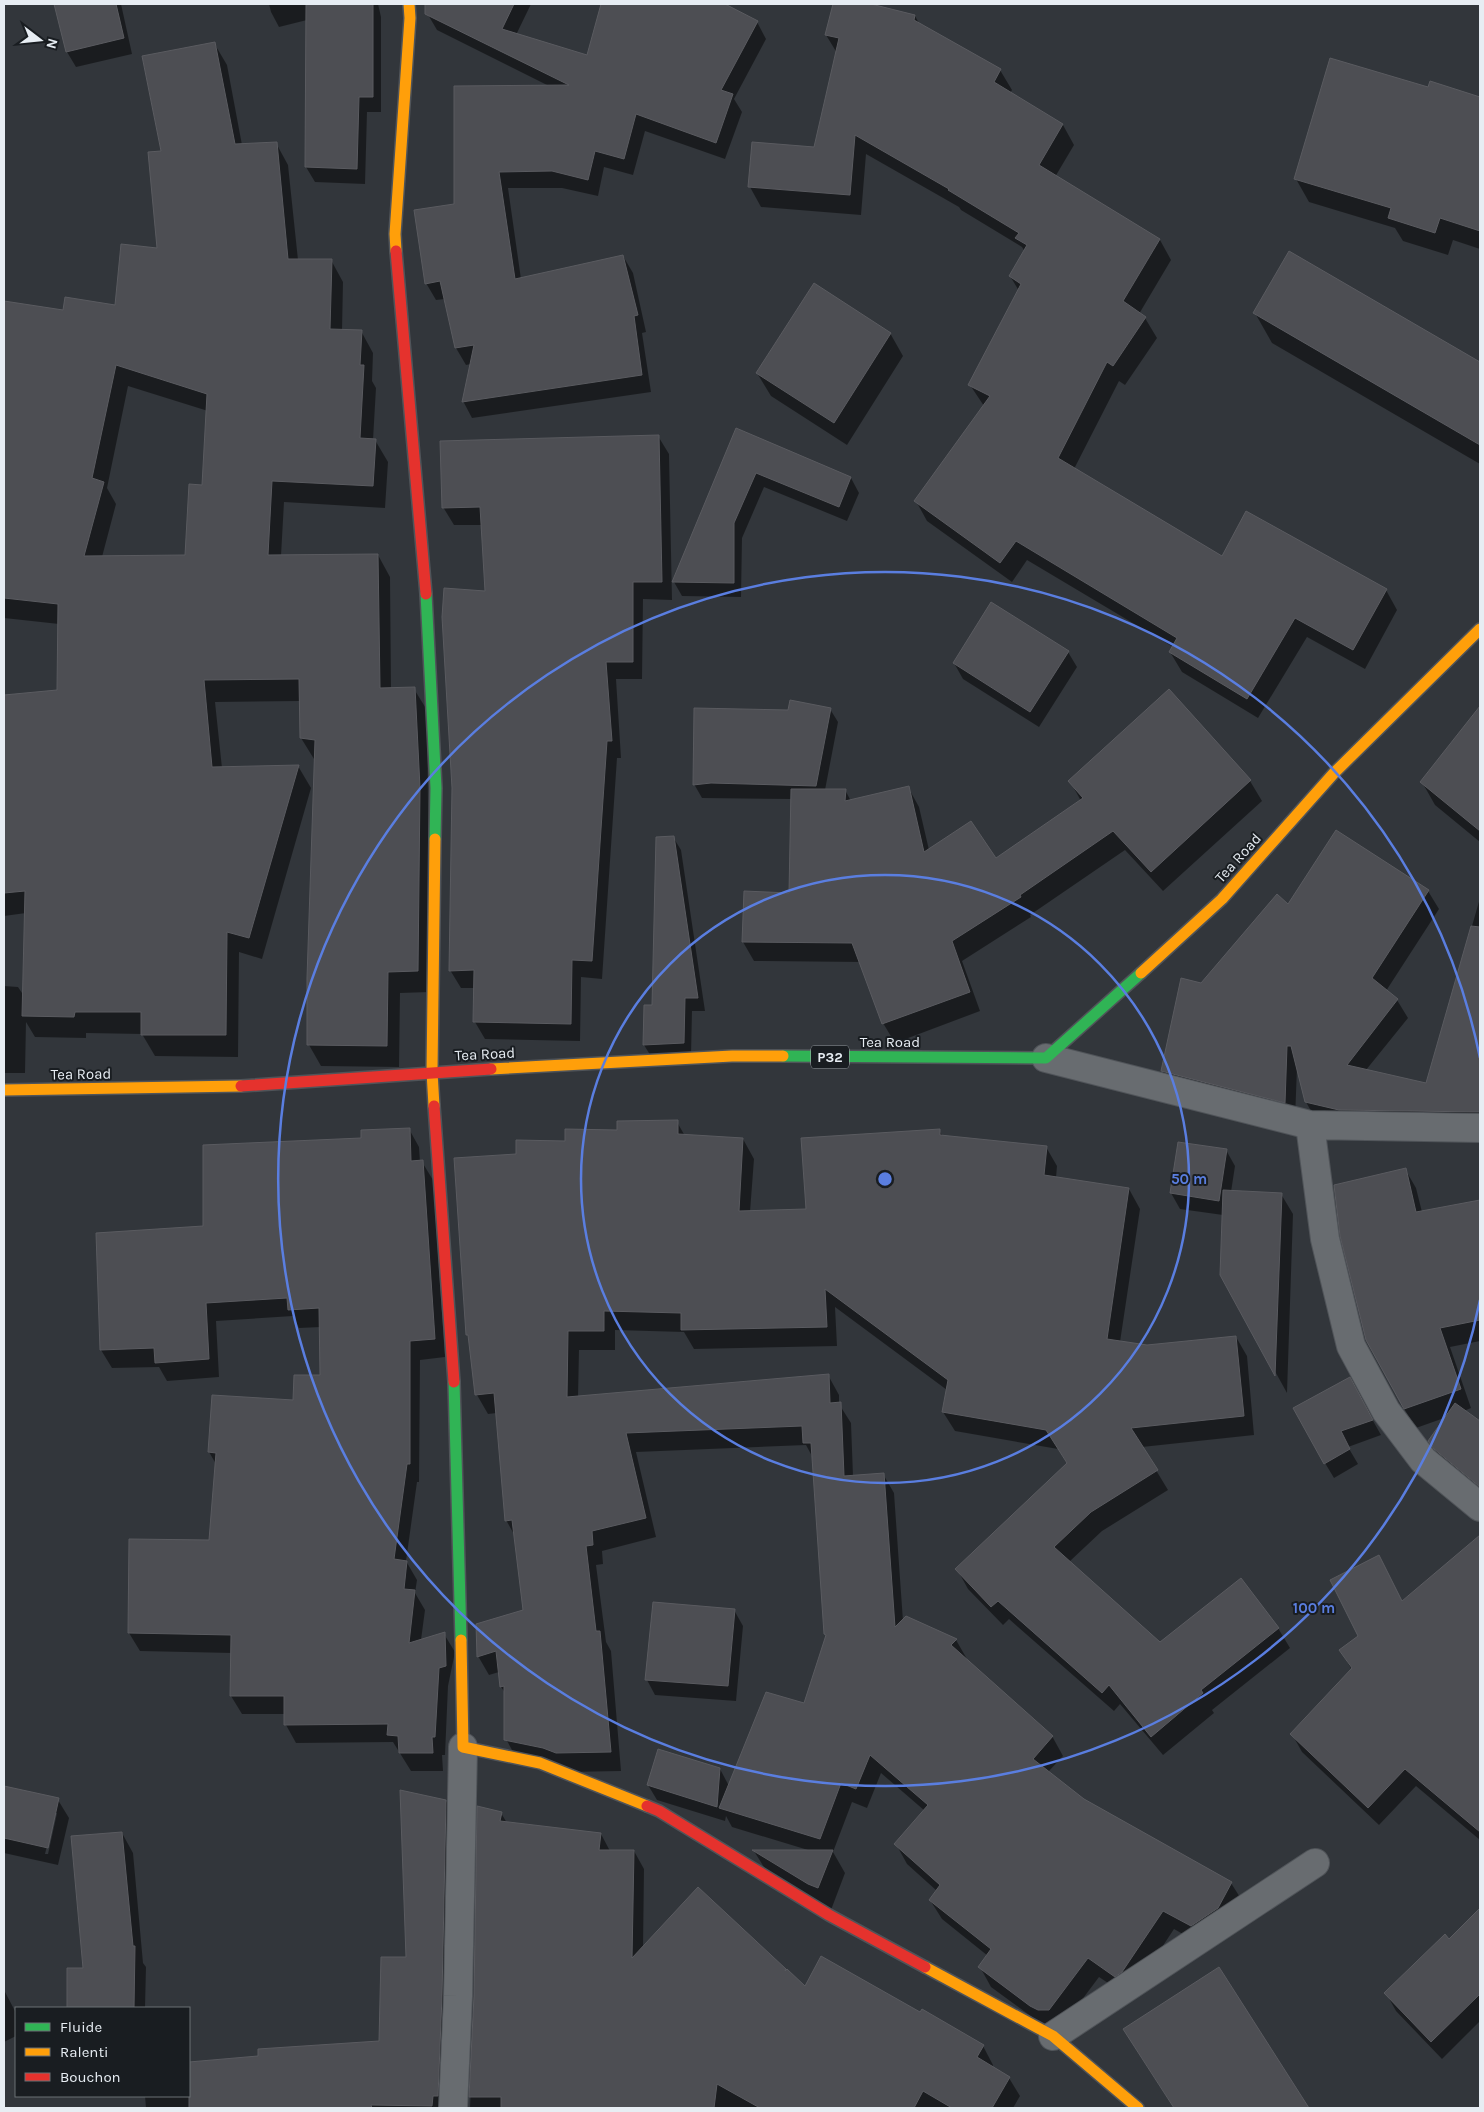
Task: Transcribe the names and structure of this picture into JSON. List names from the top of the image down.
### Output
{
  "streets": {
    "street": ["Tea Road", "P32"]
  },
  "legend": ["Fluide", "Ralenti", "Bouchon"],
  "north": "right",
  "rings": ["50 m", "100 m"]
}
